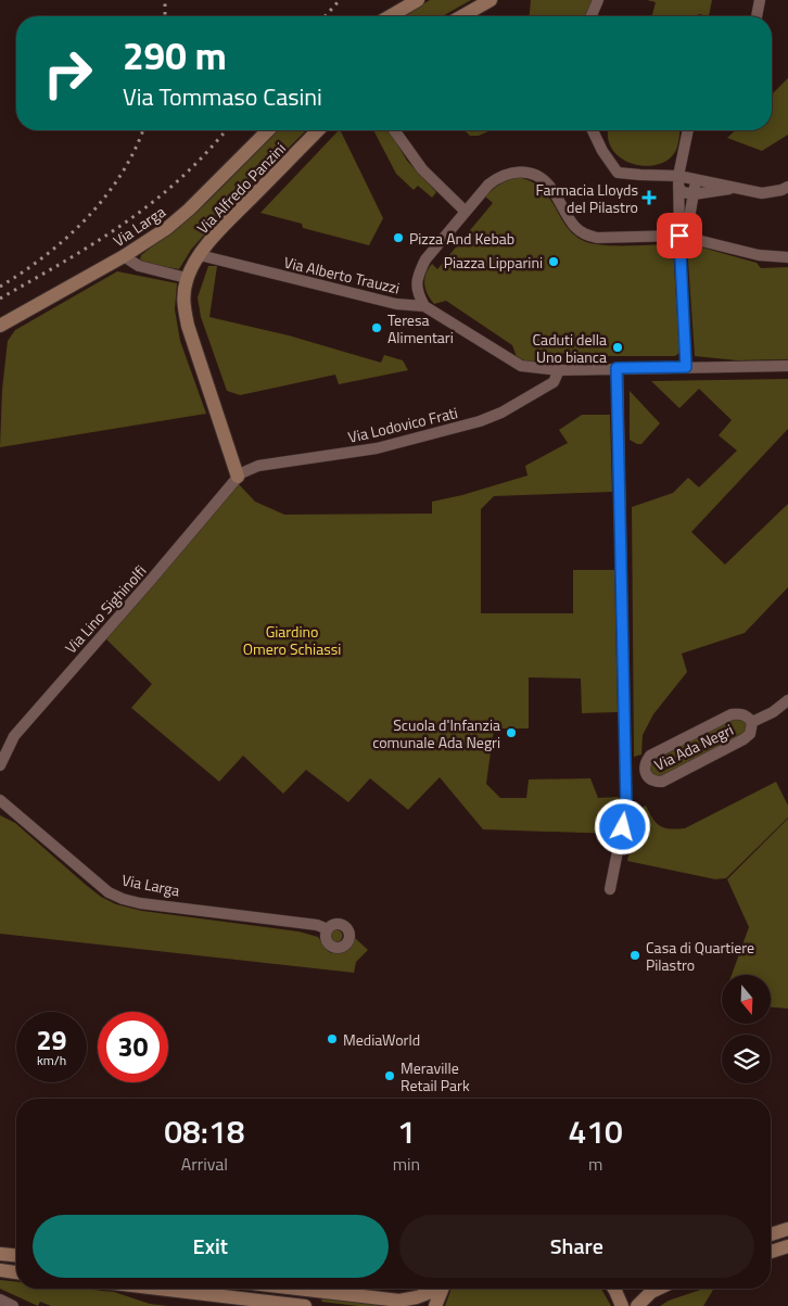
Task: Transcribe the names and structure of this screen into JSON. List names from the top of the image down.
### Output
{
  "streets": {
    "street": [
      "Via Alfredo Panzini",
      "Via Larga",
      "Via Alberto Trauzzi",
      "Via Lodovico Frati",
      "Via Lino Sighinolfi",
      "Via Ada Negri"
    ]
  },
  "crossings": [
    ["Via Alfredo Panzini", "Via Alberto Trauzzi"],
    ["Via Alfredo Panzini", "Via Lodovico Frati"],
    ["Via Alfredo Panzini", "Via Lino Sighinolfi"],
    ["Via Alberto Trauzzi", "Via Lodovico Frati"],
    ["Via Lodovico Frati", "Via Lino Sighinolfi"]
  ],
  "parks": ["Giardino Omero Schiassi"],
  "places": {
    "health": ["Farmacia Lloyds del Pilastro"],
    "other": [
      "Pizza And Kebab",
      "Piazza Lipparini",
      "Teresa Alimentari",
      "Caduti della Uno bianca",
      "Scuola d'Infanzia comunale Ada Negri",
      "Casa di Quartiere Pilastro",
      "MediaWorld",
      "Meraville Retail Park"
    ]
  },
  "north": "bottom",
  "page": {
    "turn": ["290 m", "Via Tommaso Casini"],
    "speed": "29 km/h",
    "limit": "30",
    "eta": [
      "08:18",
      "Arrival",
      "1",
      "min",
      "410",
      "m"
    ],
    "buttons": ["Exit", "Share"]
  }
}
